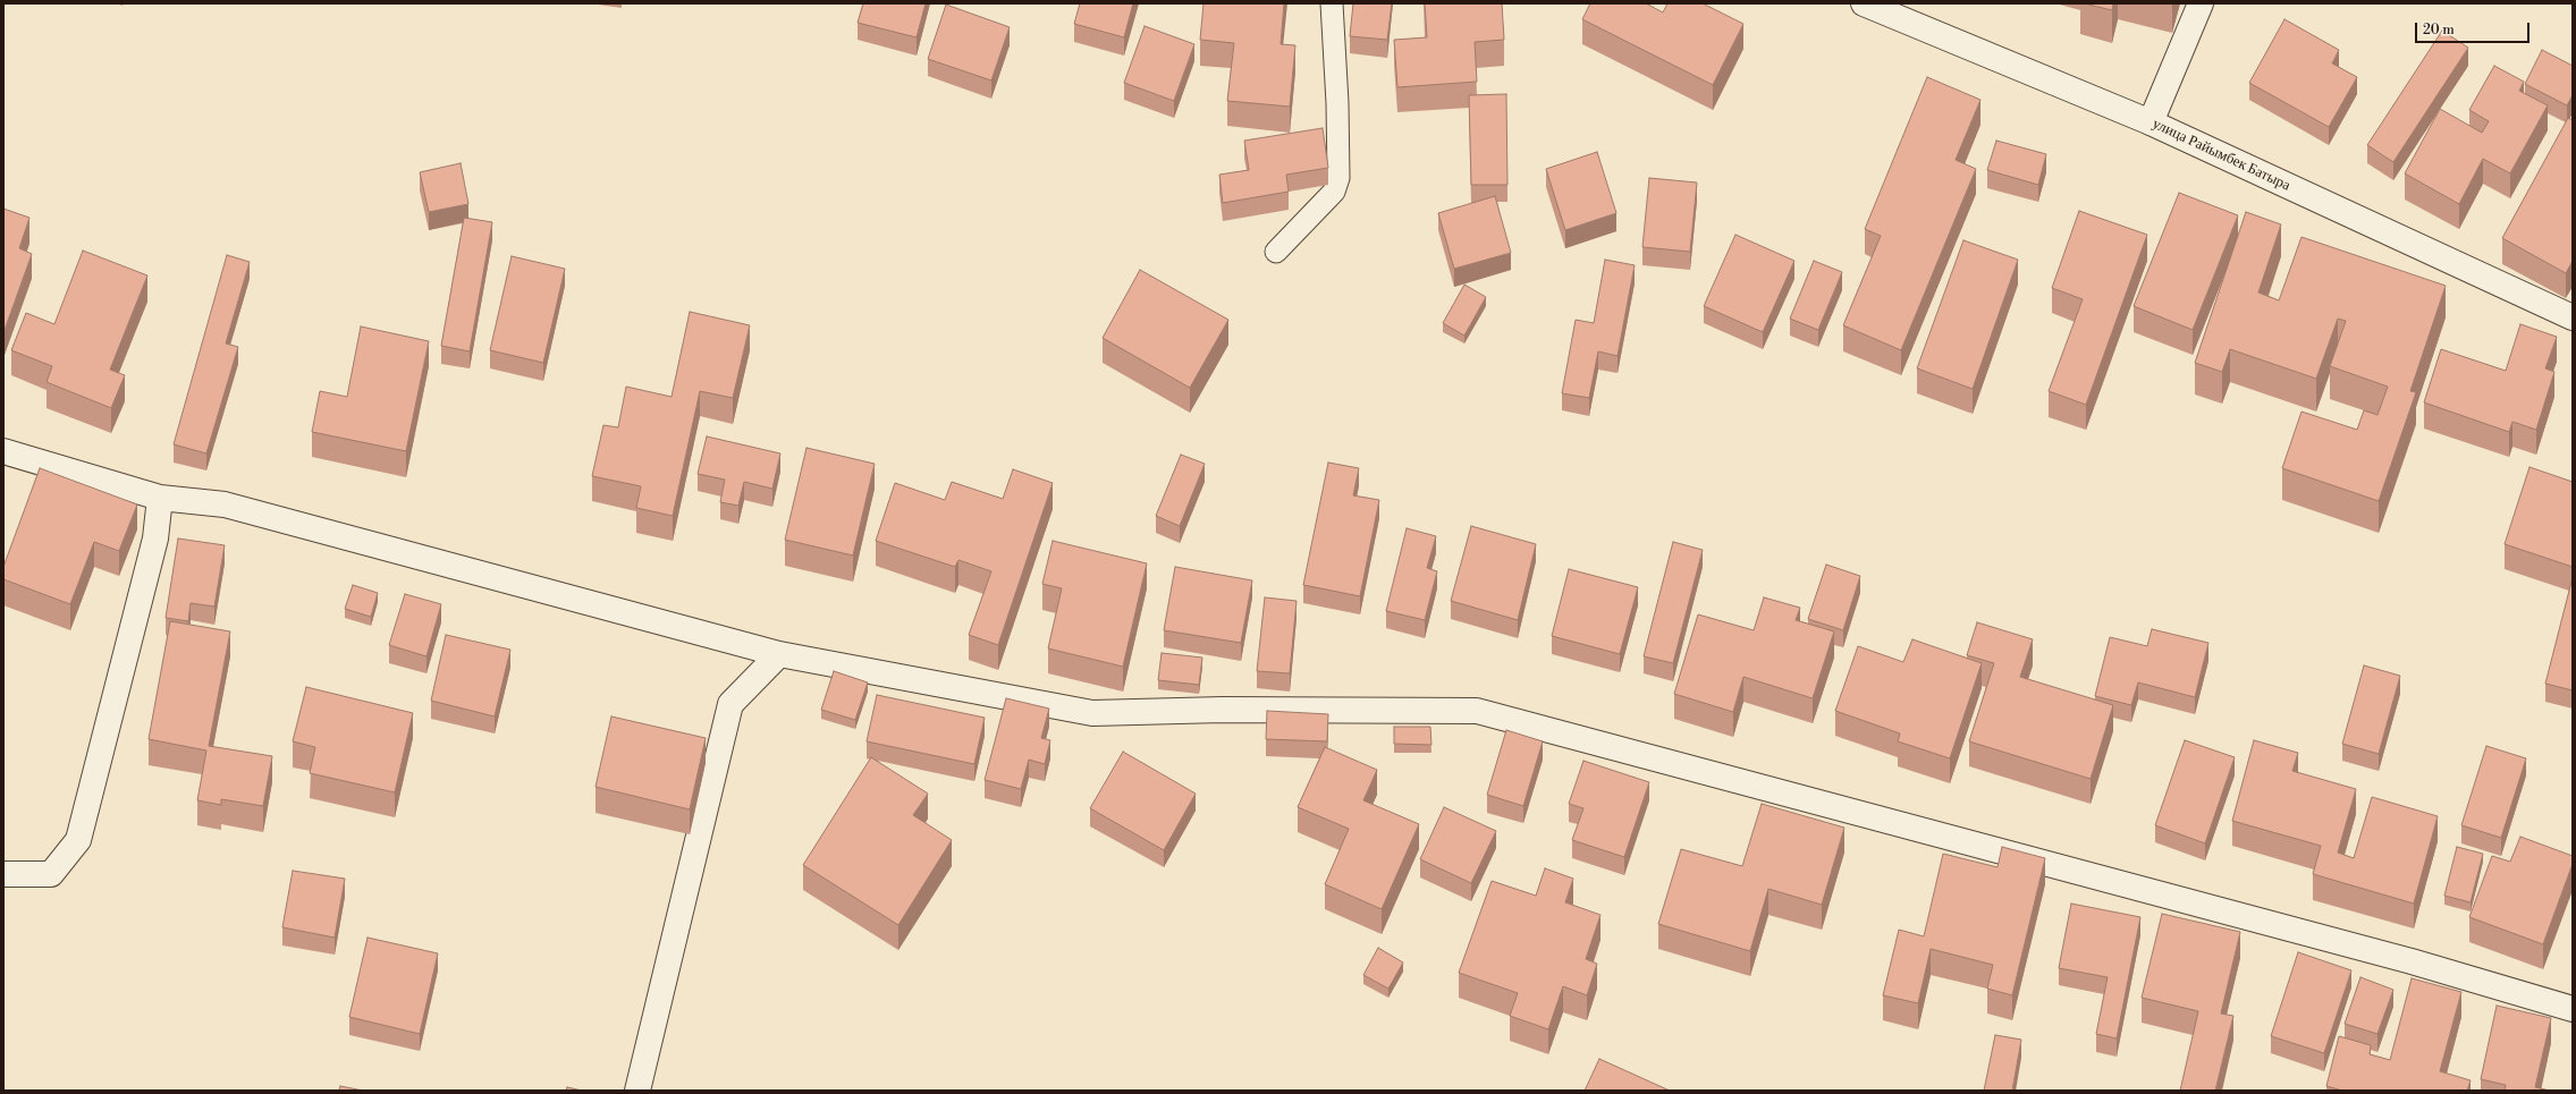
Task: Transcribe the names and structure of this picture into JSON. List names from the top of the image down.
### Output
{
  "streets": {
    "street": ["улица Райымбек Батыра"]
  },
  "scale_bar": "20 m"
}
